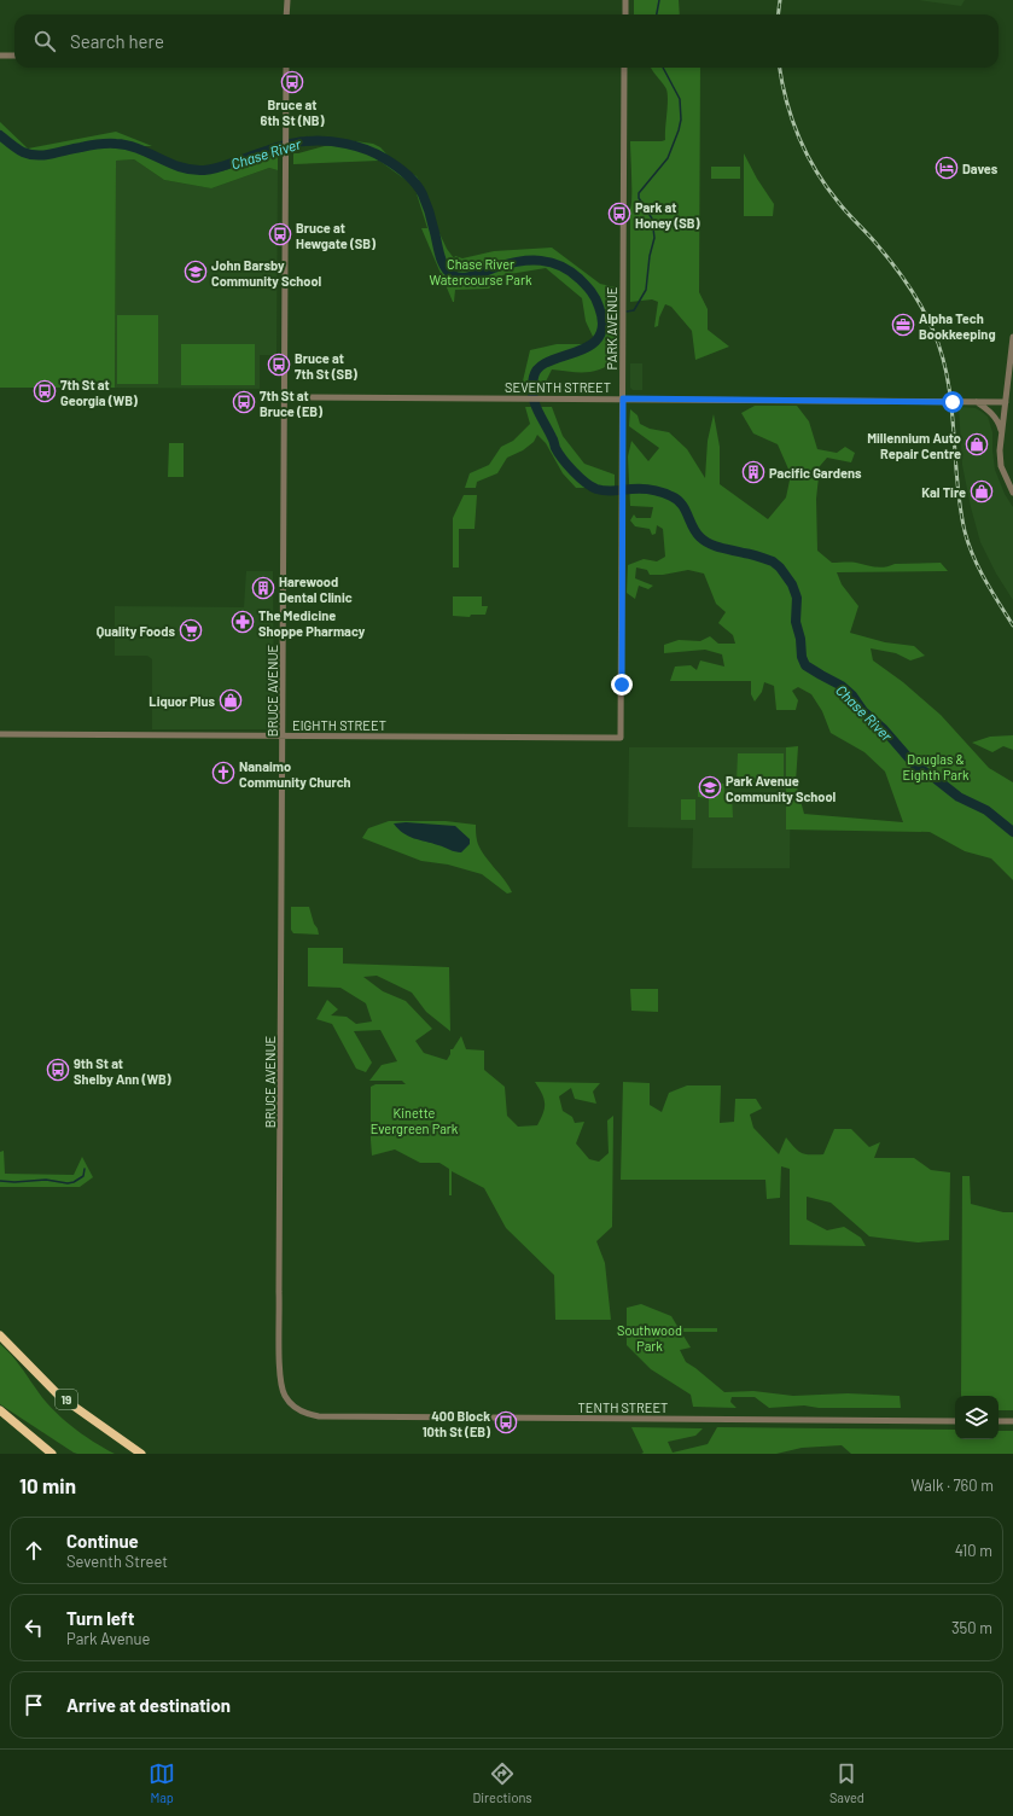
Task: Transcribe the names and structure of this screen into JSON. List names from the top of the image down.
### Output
{
  "streets": {
    "highway": ["19"],
    "street": [
      "PARK AVENUE",
      "SEVENTH STREET",
      "BRUCE AVENUE",
      "EIGHTH STREET",
      "TENTH STREET"
    ]
  },
  "crossings": [
    ["PARK AVENUE", "SEVENTH STREET"],
    ["PARK AVENUE", "EIGHTH STREET"],
    ["SEVENTH STREET", "BRUCE AVENUE"],
    ["BRUCE AVENUE", "EIGHTH STREET"],
    ["BRUCE AVENUE", "TENTH STREET"]
  ],
  "water": ["Chase River"],
  "parks": [
    "Chase River Watercourse Park",
    "Douglas & Eighth Park",
    "Kinette Evergreen Park",
    "Southwood Park"
  ],
  "places": {
    "bus stop": [
      "Bruce at 6th St (NB)",
      "Park at Honey (SB)",
      "Bruce at Hewgate (SB)",
      "Bruce at 7th St (SB)",
      "7th St at Georgia (WB)",
      "7th St at Bruce (EB)",
      "9th St at Shelby Ann (WB)",
      "400 Block 10th St (EB)"
    ],
    "hotel": ["Daves"],
    "school or university": ["John Barsby Community School", "Park Avenue Community School"],
    "office": ["Alpha Tech Bookkeeping"],
    "shop": ["Millennium Auto Repair Centre", "Kal Tire", "Liquor Plus"],
    "building": ["Pacific Gardens", "Harewood Dental Clinic"],
    "pharmacy": ["The Medicine Shoppe Pharmacy"],
    "supermarket": ["Quality Foods"],
    "church": ["Nanaimo Community Church"]
  },
  "page": {
    "search": "Search here",
    "heading": ["10 min", "Walk · 760 m"],
    "list": [
      ["Continue", "Seventh Street", "410 m"],
      ["Turn left", "Park Avenue", "350 m"],
      "Arrive at destination"
    ],
    "nav": ["Map", "Directions", "Saved"]
  }
}
